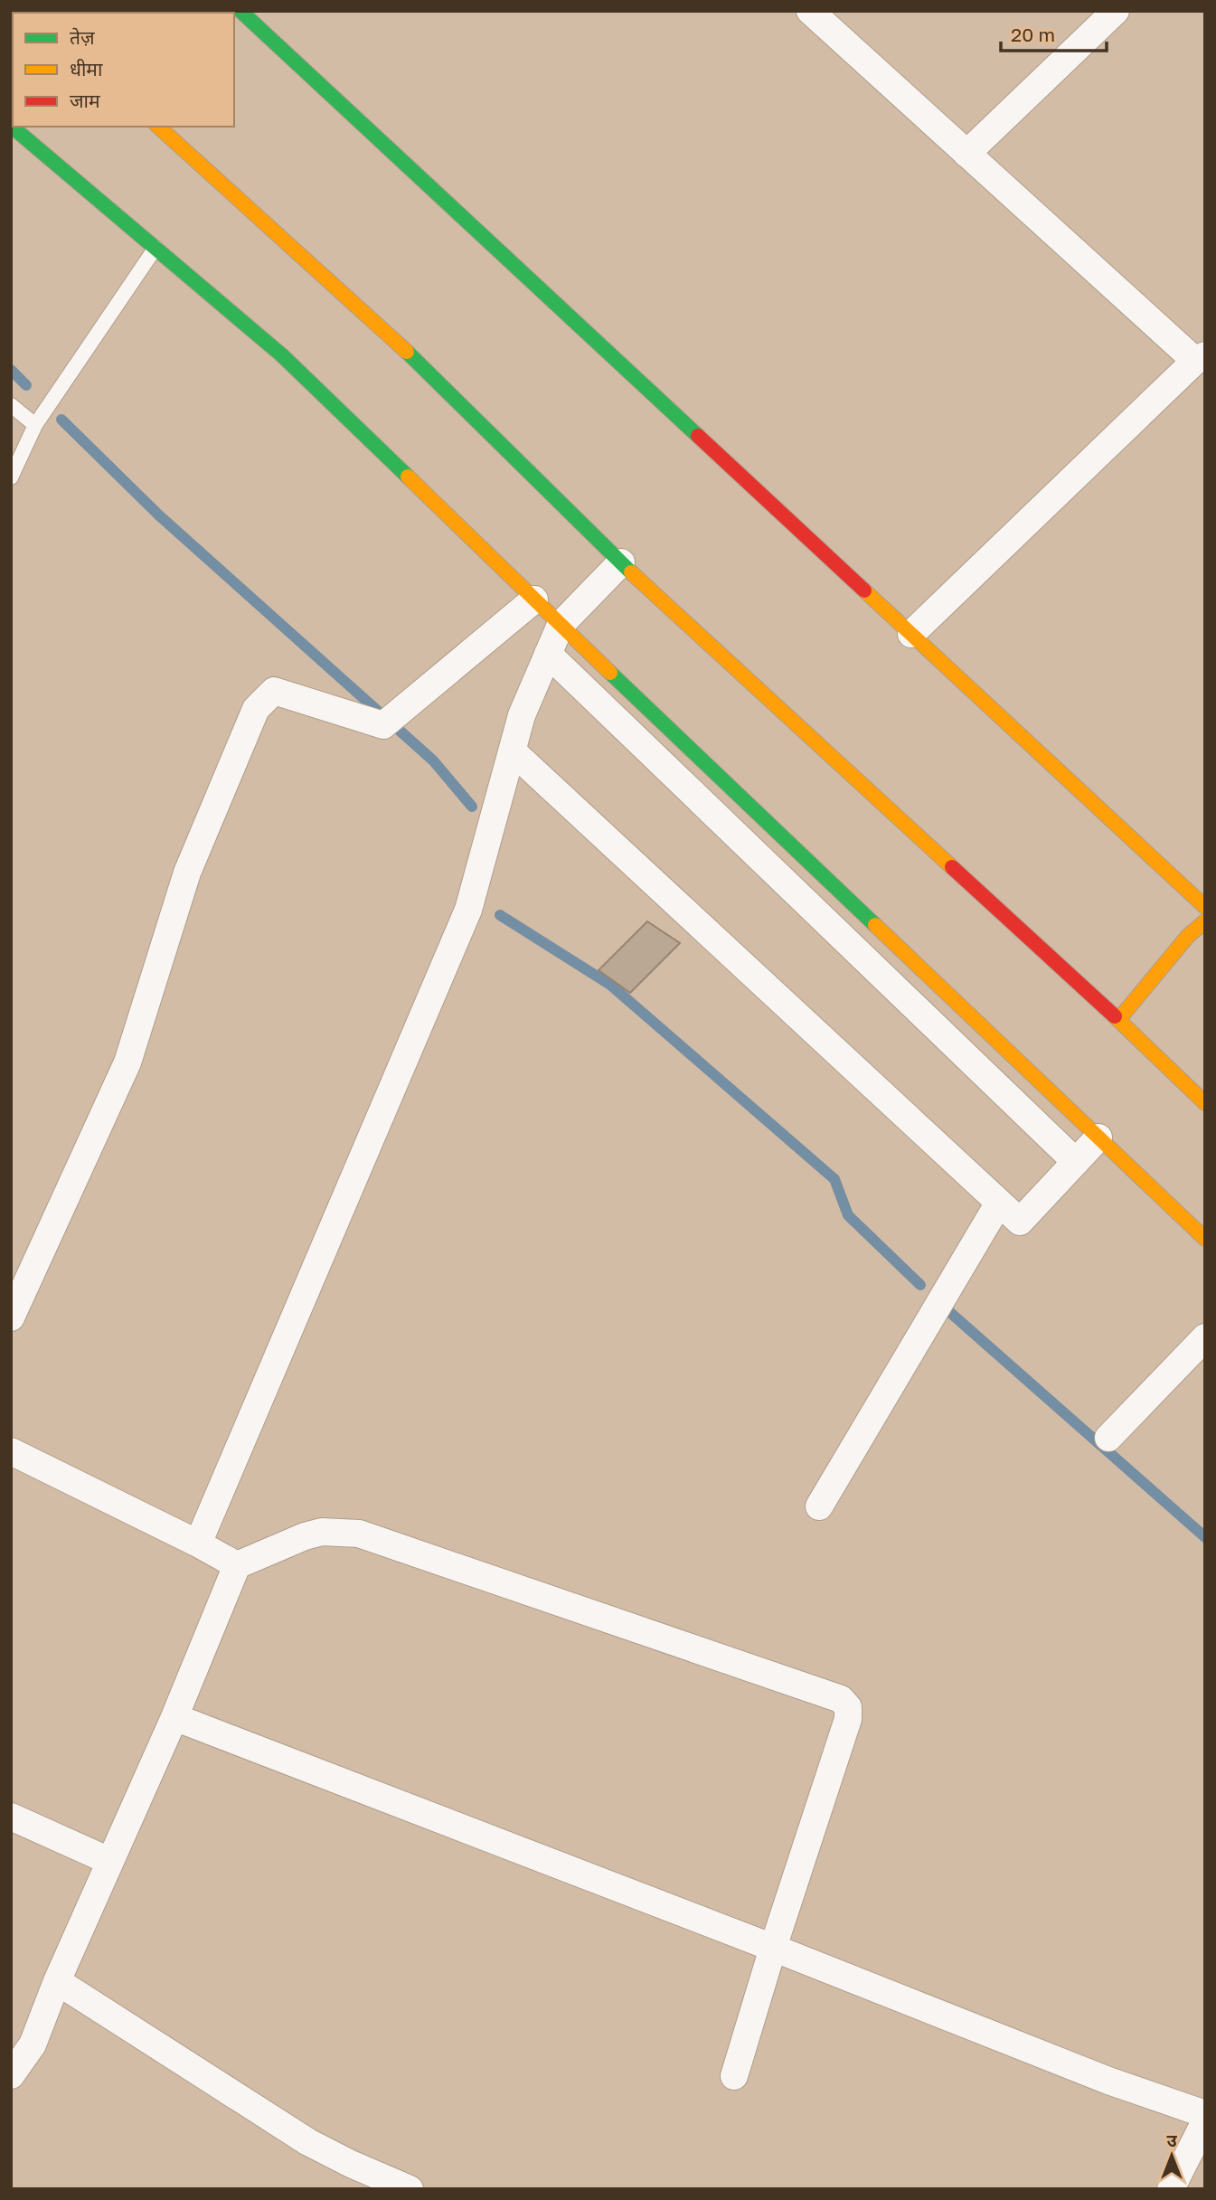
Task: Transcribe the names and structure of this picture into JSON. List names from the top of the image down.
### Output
{
  "legend": ["तेज़", "धीमा", "जाम"],
  "scale_bar": "20 m",
  "north": "top"
}
